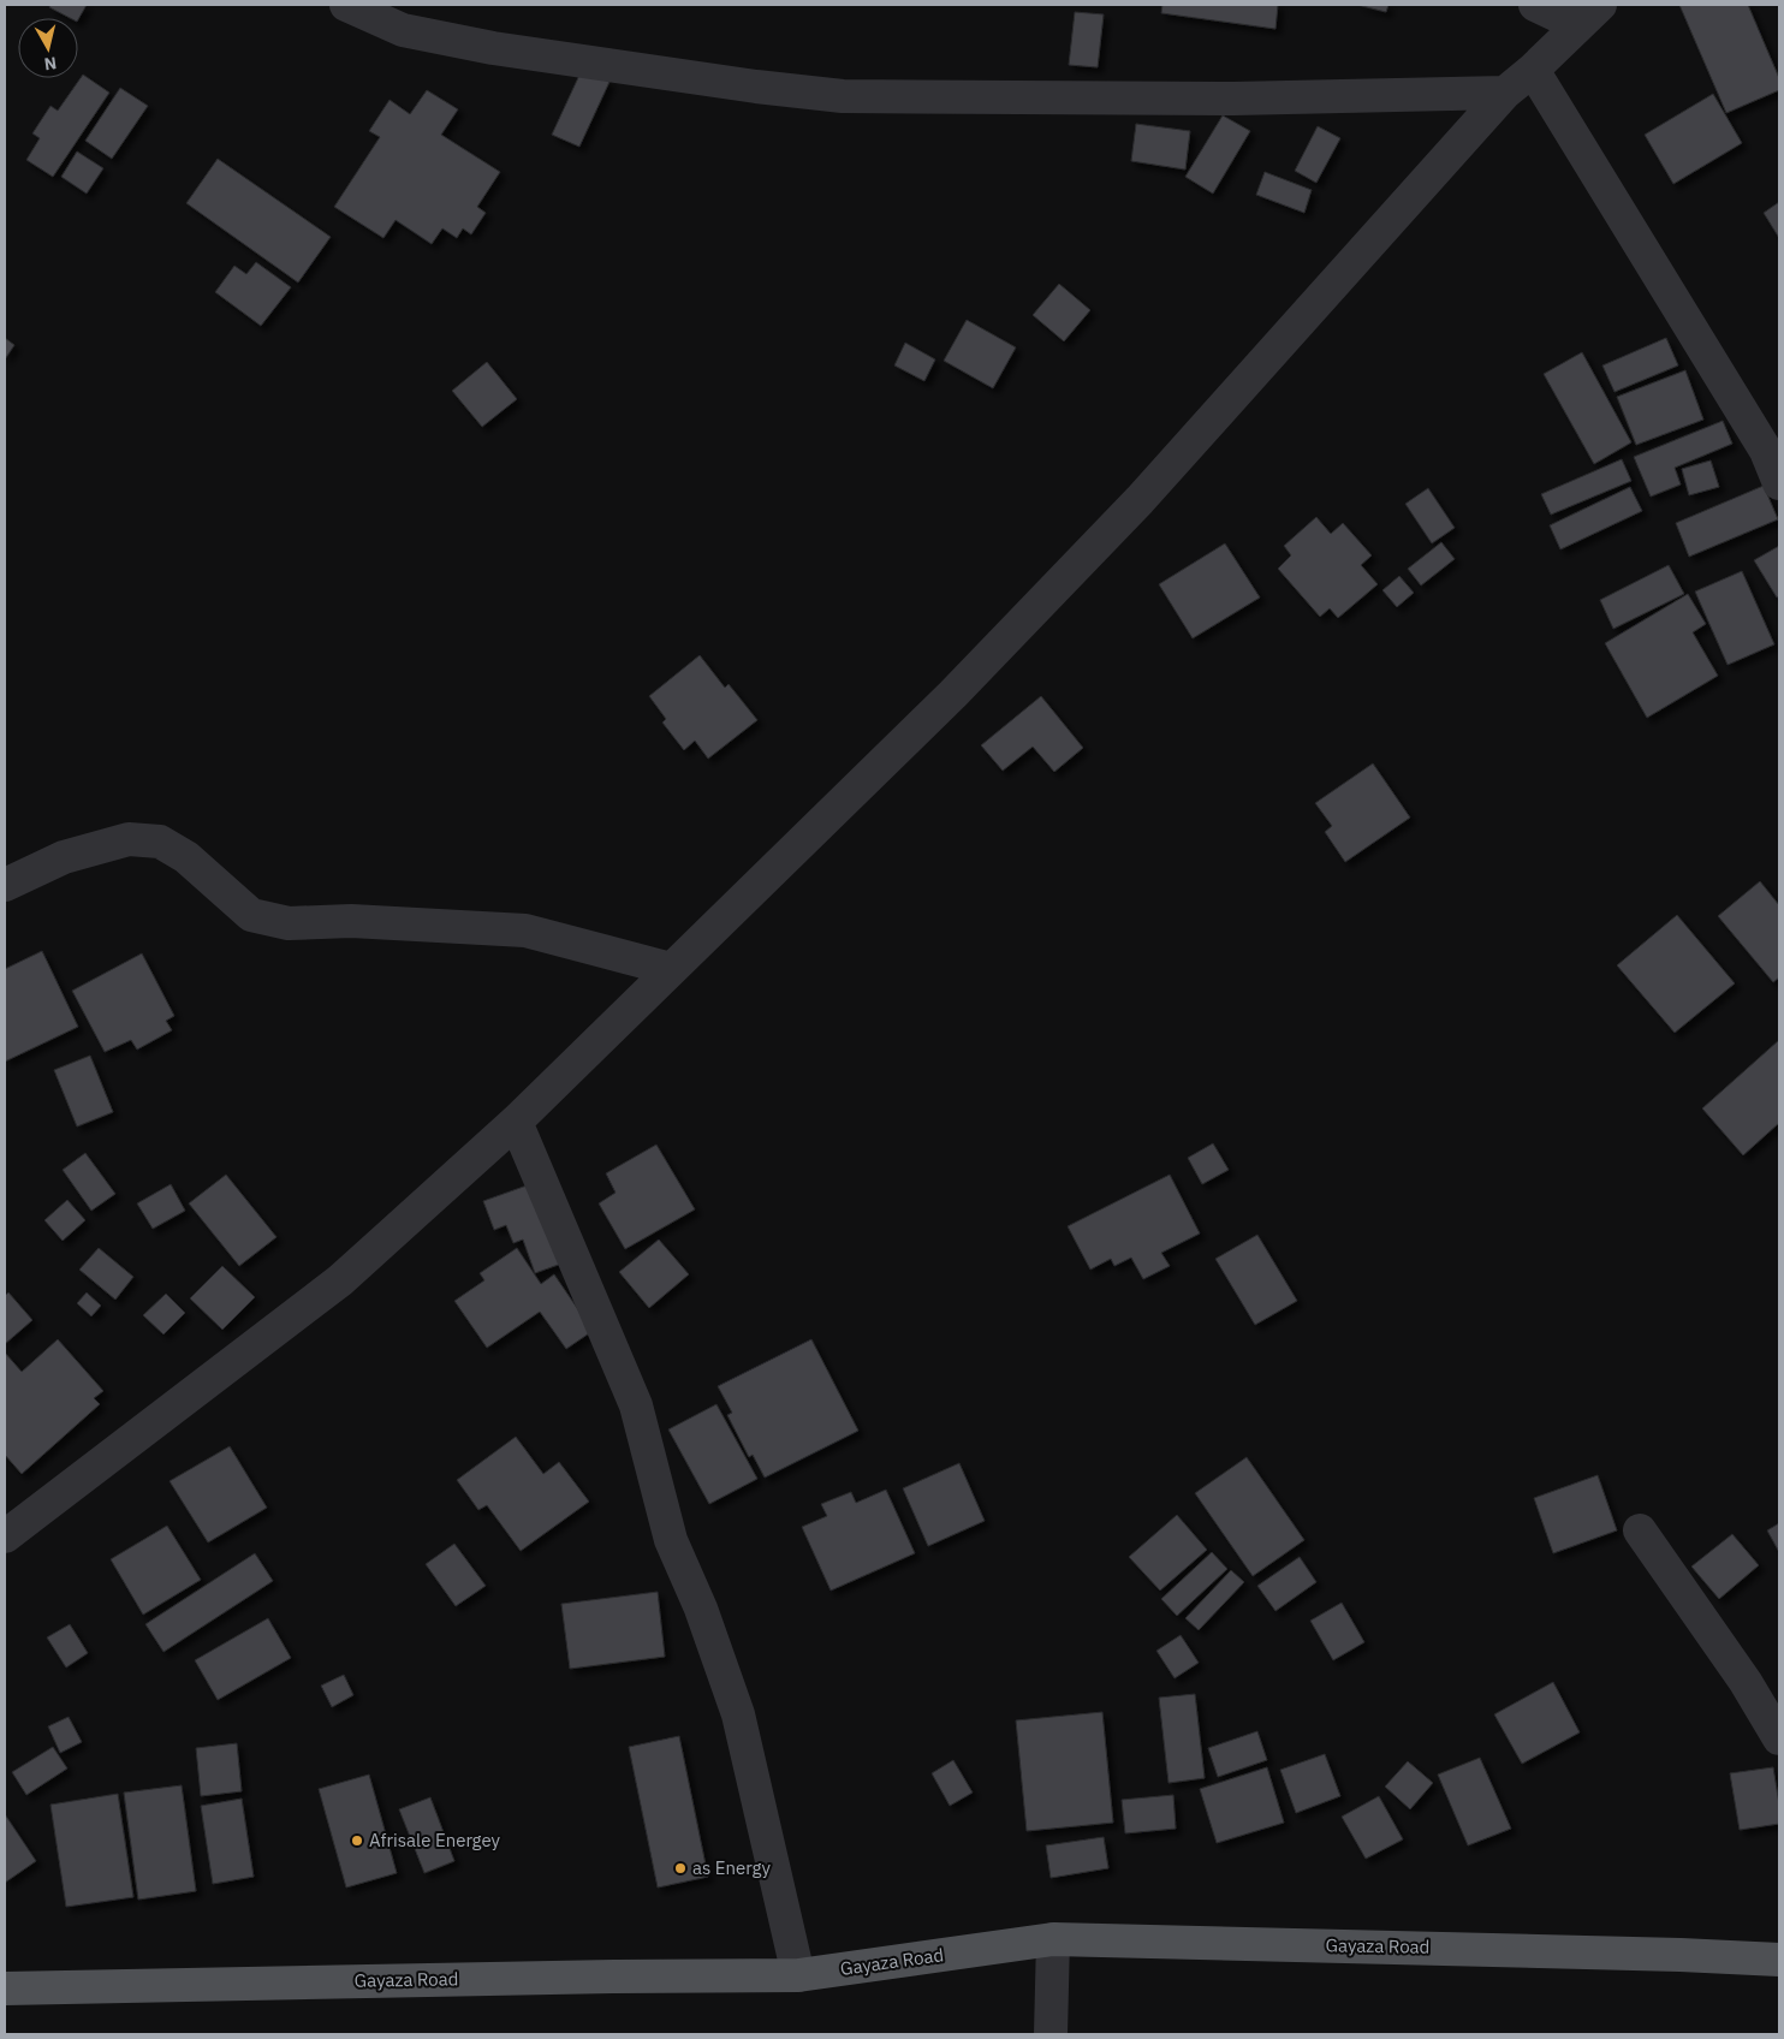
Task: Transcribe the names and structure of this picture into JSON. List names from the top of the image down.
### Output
{
  "streets": {
    "main road": ["Gayaza Road"]
  },
  "places": ["Afrisale Energey", "as Energy"],
  "north": "bottom"
}
